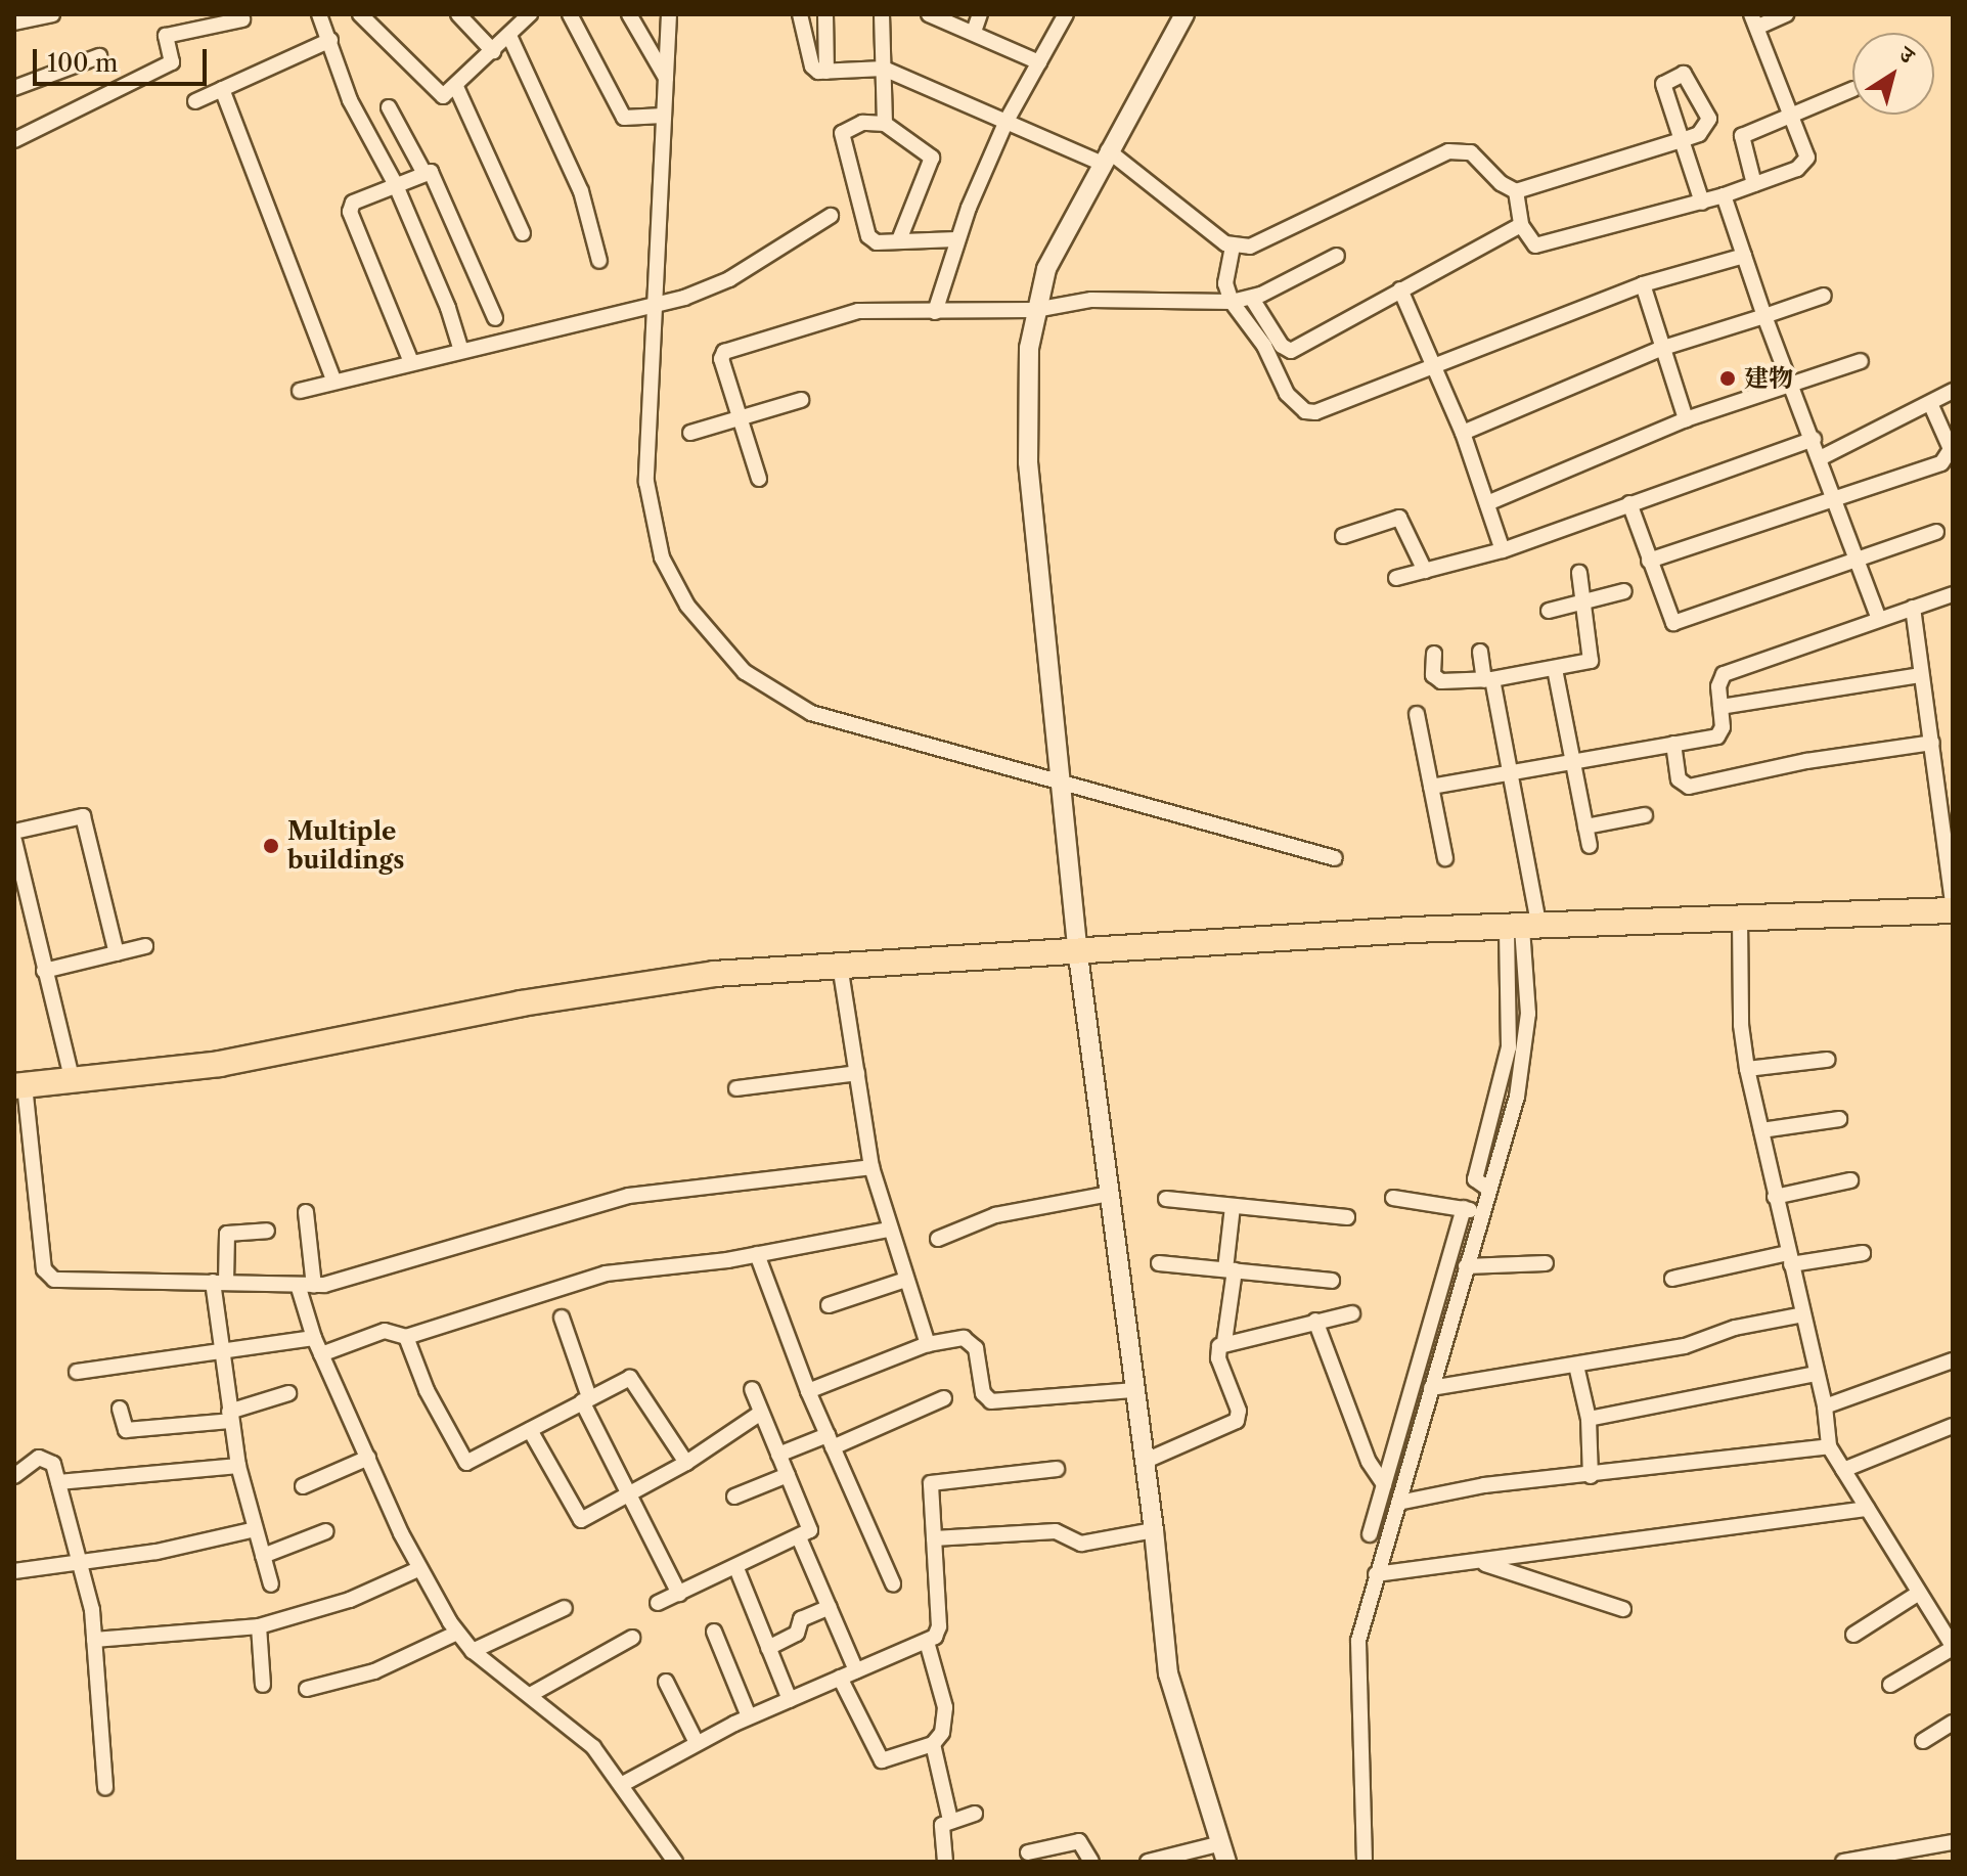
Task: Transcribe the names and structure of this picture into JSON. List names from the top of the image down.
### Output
{
  "places": ["建物", "Multiple buildings"],
  "scale_bar": "100 m",
  "north": "top right"
}
